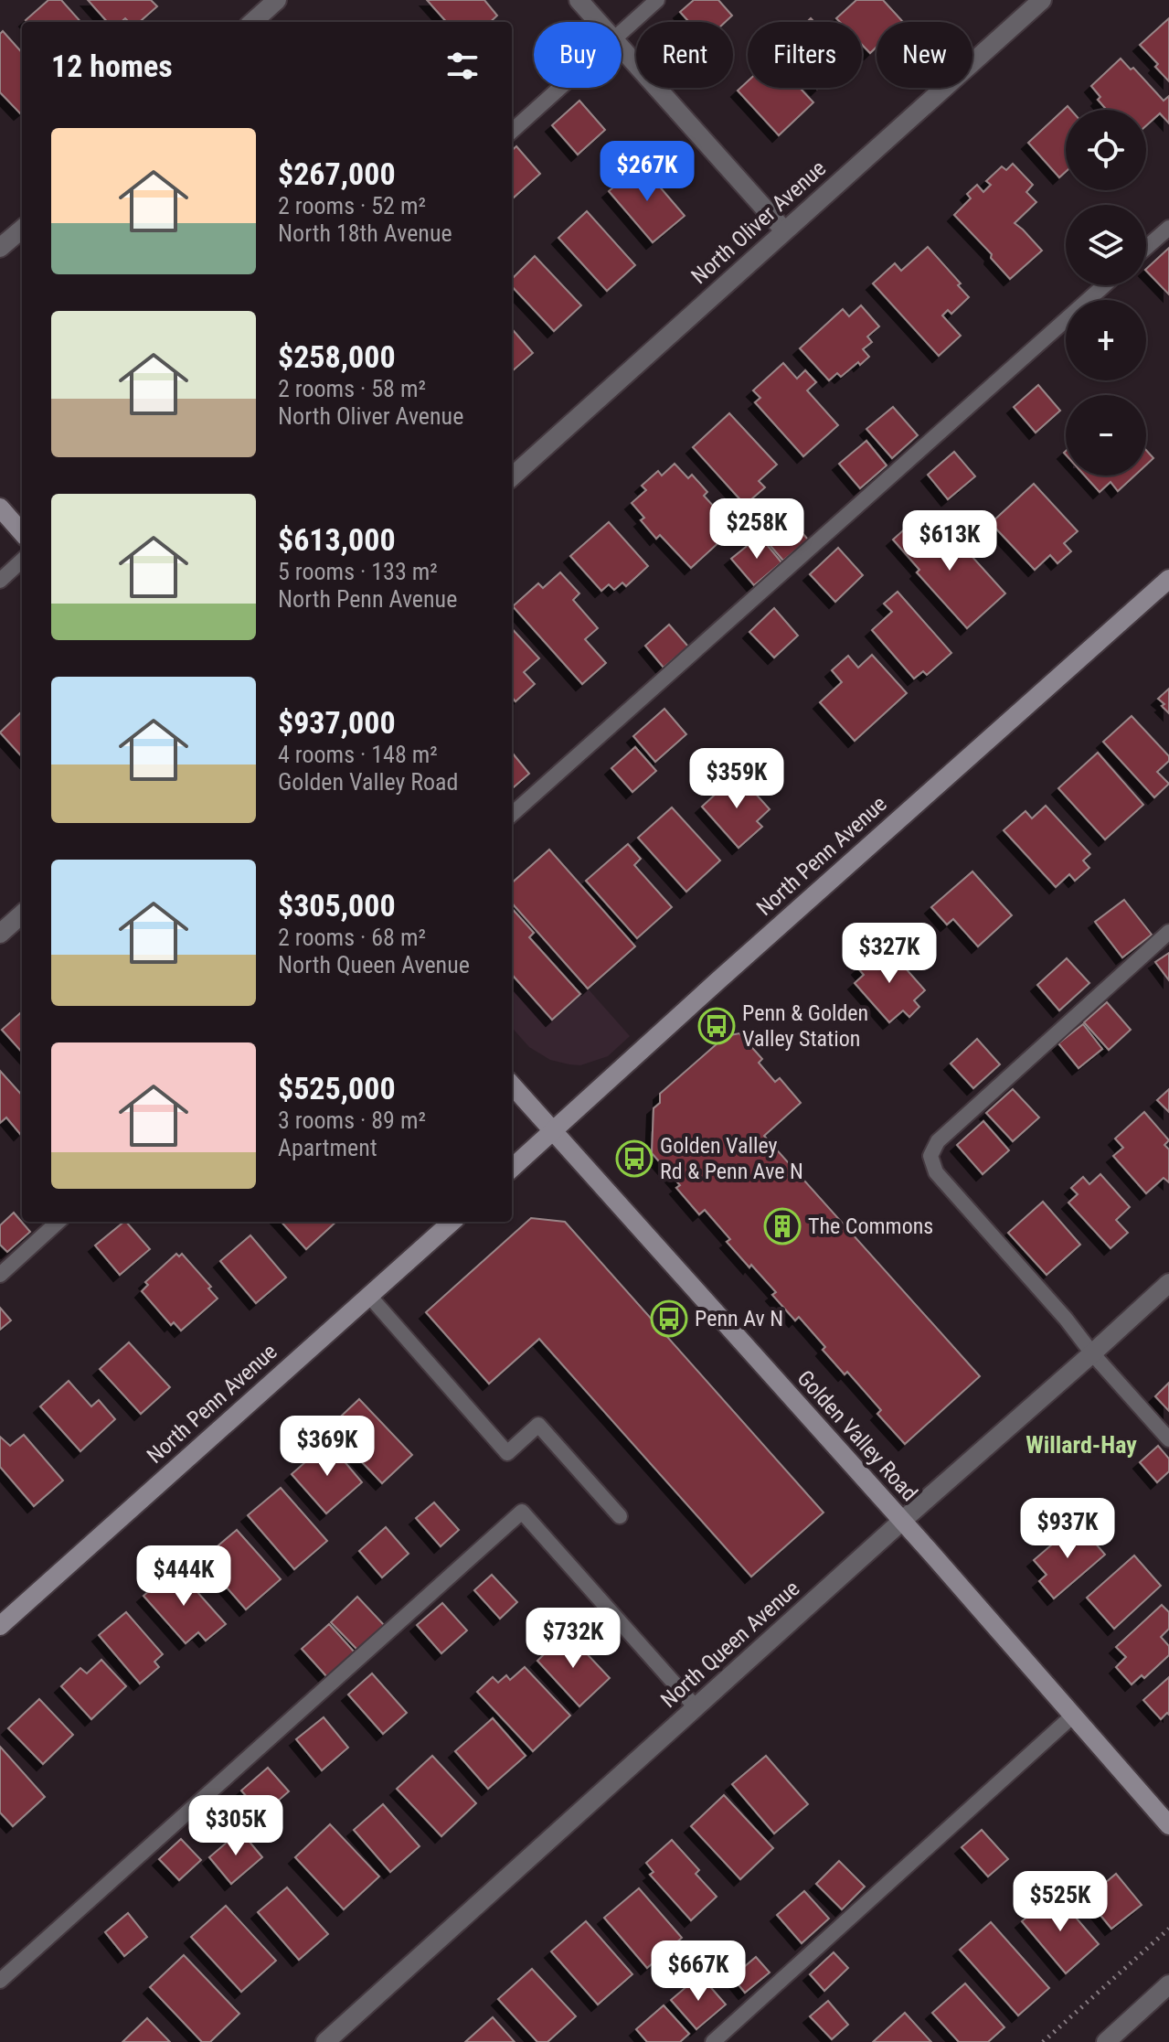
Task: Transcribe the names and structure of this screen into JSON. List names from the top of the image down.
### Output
{
  "streets": {
    "main road": ["North Penn Avenue", "Golden Valley Road"],
    "street": ["North Oliver Avenue", "North Queen Avenue"]
  },
  "crossings": [
    ["North Penn Avenue", "Golden Valley Road"],
    ["Golden Valley Road", "North Queen Avenue"]
  ],
  "districts": ["Willard-Hay"],
  "places": {
    "bus stop": ["Penn & Golden Valley Station", "Golden Valley Rd & Penn Ave N", "Penn Av N"],
    "building": ["The Commons"]
  },
  "page": {
    "chip": [
      "Buy",
      "Rent",
      "Filters",
      "New"
    ],
    "heading": "12 homes",
    "map_buttons": ["+", "−"],
    "list": [
      {
        "name": "$267,000",
        "note": "2 rooms · 52 m² · North 18th Avenue"
      },
      {
        "name": "$258,000",
        "note": "2 rooms · 58 m² · North Oliver Avenue"
      },
      {
        "name": "$613,000",
        "note": "5 rooms · 133 m² · North Penn Avenue"
      },
      {
        "name": "$937,000",
        "note": "4 rooms · 148 m² · Golden Valley Road"
      },
      {
        "name": "$305,000",
        "note": "2 rooms · 68 m² · North Queen Avenue"
      },
      {
        "name": "$525,000",
        "note": "3 rooms · 89 m² · Apartment"
      }
    ],
    "price": [
      "$267K",
      "$258K",
      "$613K",
      "$359K",
      "$327K",
      "$369K",
      "$937K",
      "$444K",
      "$732K",
      "$305K",
      "$525K",
      "$667K"
    ]
  }
}
